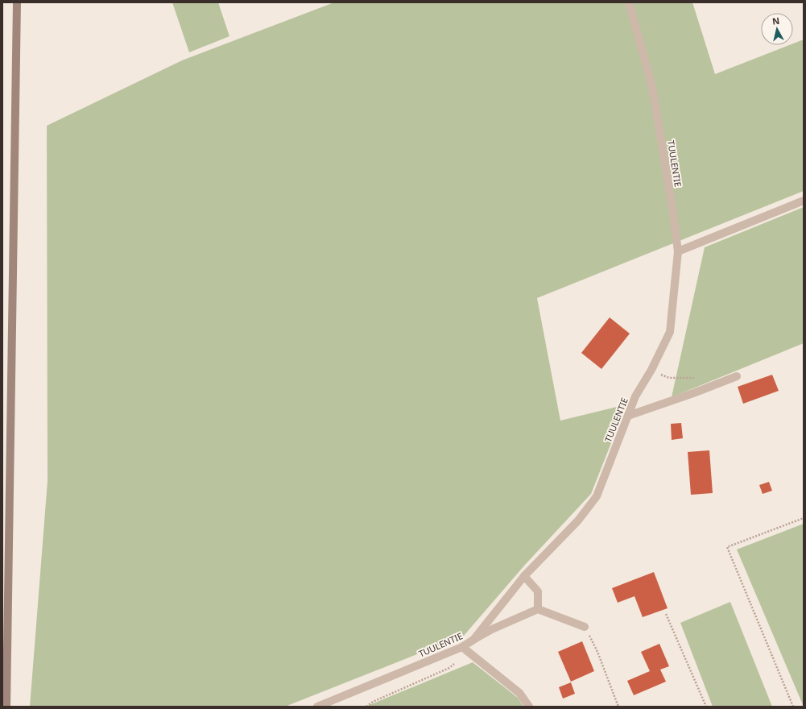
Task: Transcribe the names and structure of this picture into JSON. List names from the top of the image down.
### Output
{
  "streets": {
    "street": ["TUULENTIE"]
  },
  "north": "top"
}
